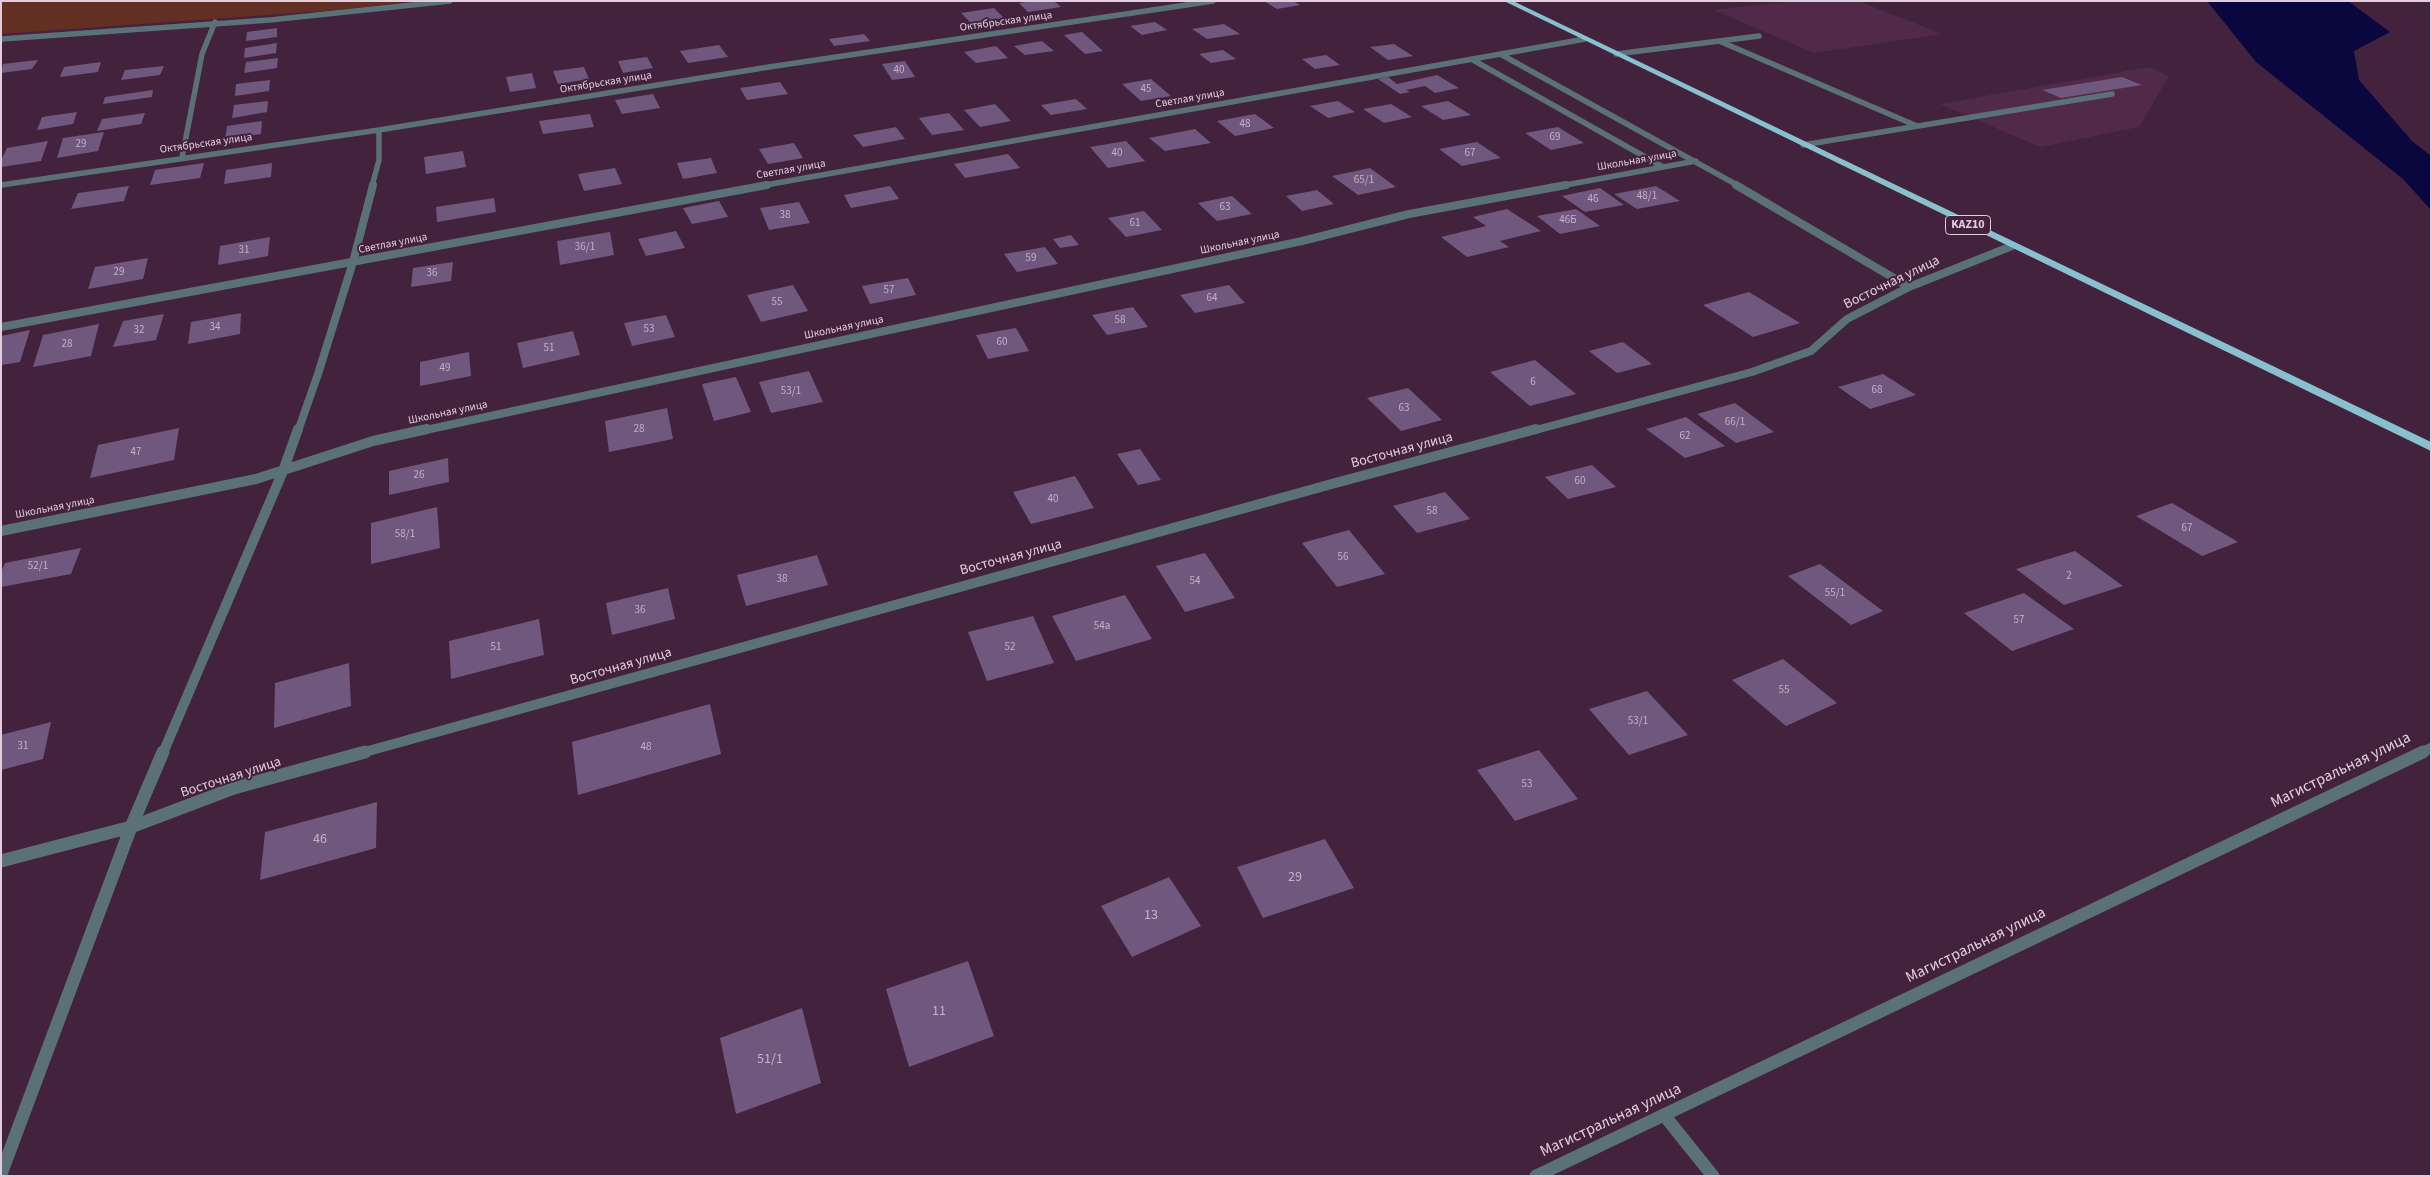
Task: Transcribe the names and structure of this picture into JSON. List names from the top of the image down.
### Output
{
  "streets": {
    "highway": ["KAZ10"],
    "street": [
      "Октябрьская улица",
      "Светлая улица",
      "Школьная улица",
      "Восточная улица",
      "Магистральная улица"
    ]
  },
  "crossings": [
    ["Светлая улица", "KAZ10"],
    ["KAZ10", "Восточная улица"]
  ],
  "house_numbers": [
    "40",
    "45",
    "48",
    "69",
    "29",
    "40",
    "67",
    "65/1",
    "48/1",
    "46",
    "63",
    "38",
    "46Б",
    "61",
    "36/1",
    "31",
    "59",
    "29",
    "36",
    "57",
    "64",
    "55",
    "58",
    "34",
    "53",
    "32",
    "60",
    "28",
    "51",
    "49",
    "6",
    "68",
    "53/1",
    "63",
    "66/1",
    "28",
    "62",
    "47",
    "26",
    "60",
    "40",
    "58",
    "67",
    "58/1",
    "56",
    "52/1",
    "2",
    "38",
    "54",
    "55/1",
    "36",
    "57",
    "54а",
    "51",
    "52",
    "55",
    "53/1",
    "31",
    "48",
    "53",
    "46",
    "29",
    "13",
    "11",
    "51/1"
  ]
}
